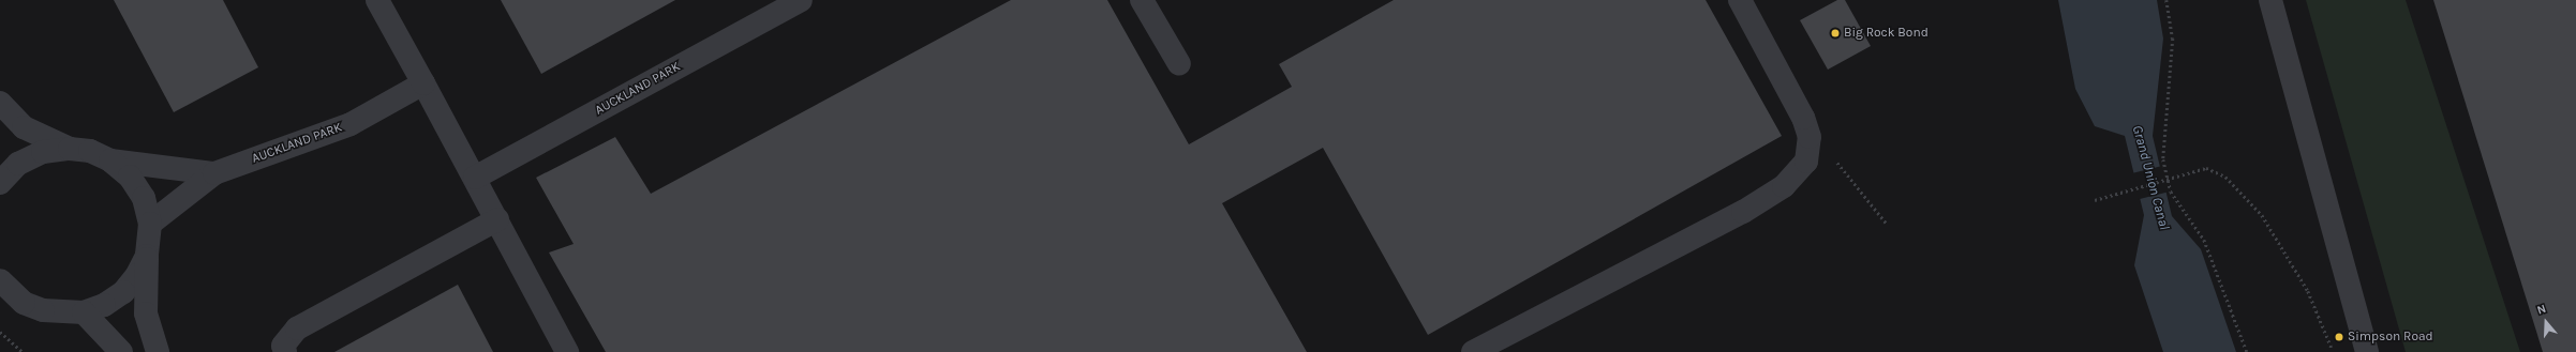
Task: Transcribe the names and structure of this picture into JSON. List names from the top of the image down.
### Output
{
  "streets": {
    "street": ["AUCKLAND PARK"]
  },
  "water": ["Grand Union Canal"],
  "places": ["Big Rock Bond", "Simpson Road"],
  "north": "top"
}
